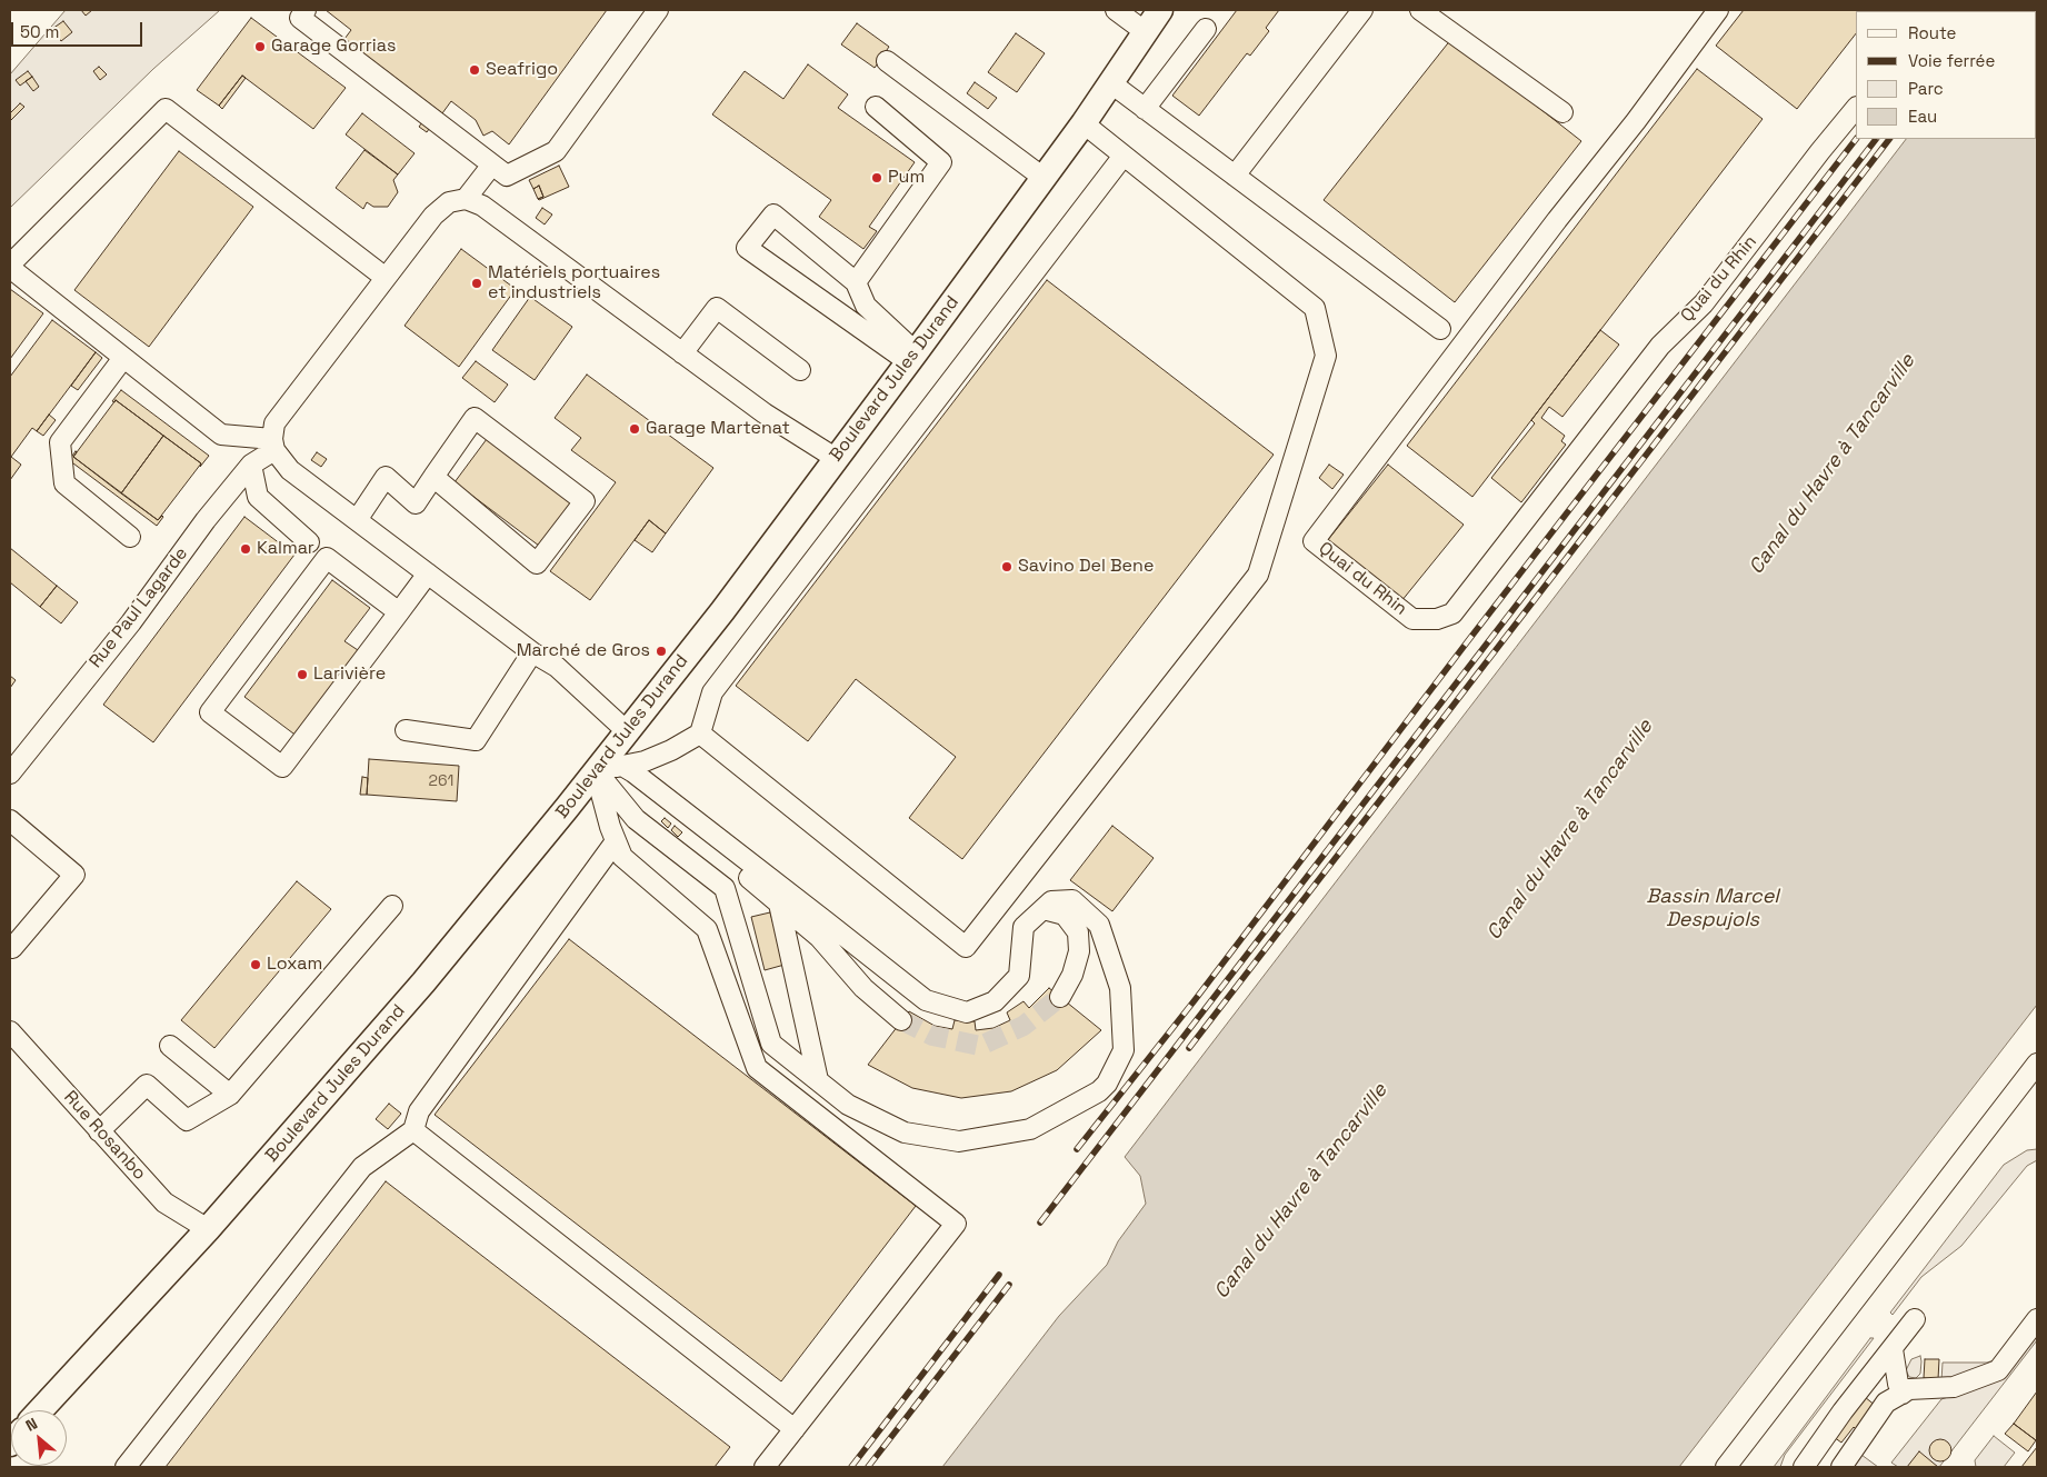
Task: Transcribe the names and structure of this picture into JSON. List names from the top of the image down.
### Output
{
  "streets": {
    "main road": ["Boulevard Jules Durand"],
    "street": ["Quai du Rhin", "Rue Paul Lagarde", "Rue Rosanbo"]
  },
  "crossings": [
    ["Boulevard Jules Durand", "Rue Rosanbo"]
  ],
  "water": ["Canal du Havre à Tancarville", "Bassin Marcel Despujols"],
  "places": [
    "Garage Gorrias",
    "Seafrigo",
    "Pum",
    "Matériels portuaires et industriels",
    "Garage Martenat",
    "Kalmar",
    "Savino Del Bene",
    "Marché de Gros",
    "Larivière",
    "Loxam"
  ],
  "house_numbers": ["261"],
  "legend": [
    "Route",
    "Voie ferrée",
    "Parc",
    "Eau"
  ],
  "scale_bar": "50 m",
  "north": "top left"
}
